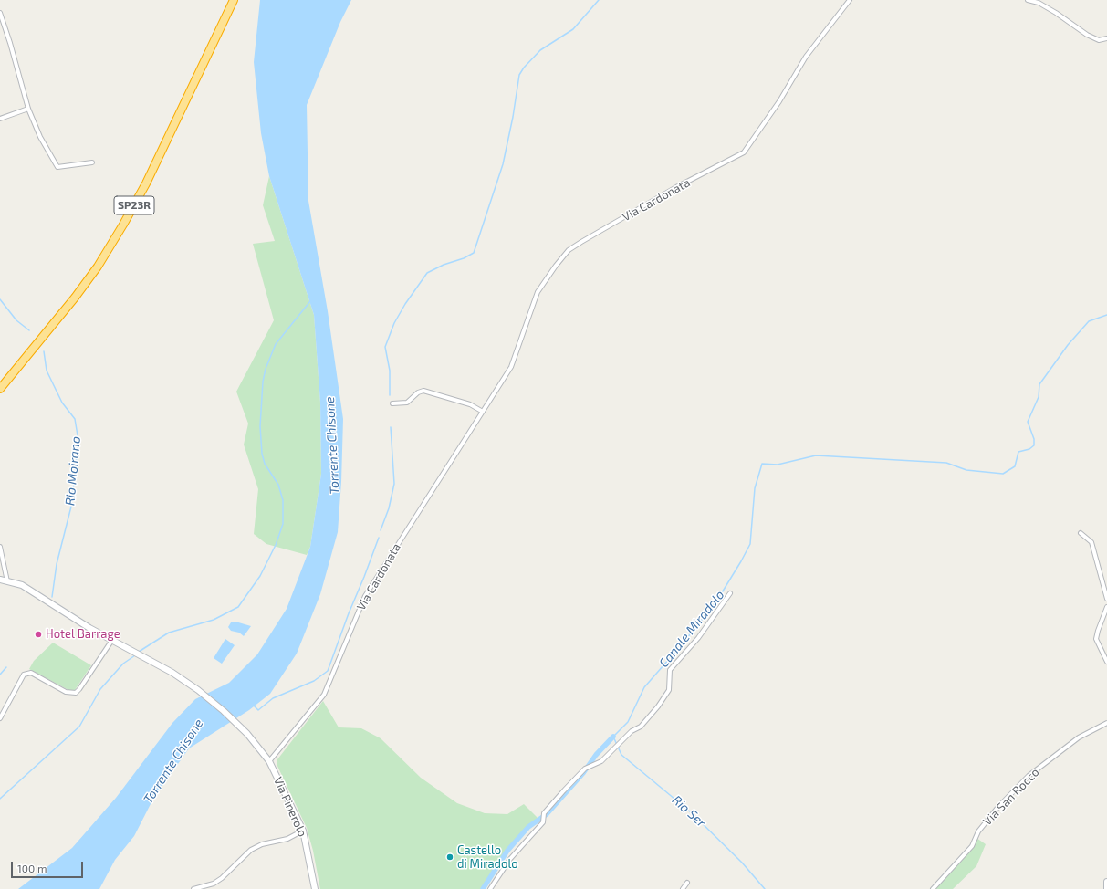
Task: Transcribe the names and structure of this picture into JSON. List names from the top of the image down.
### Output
{
  "streets": {
    "highway": ["SP23R"],
    "street": ["Via Cardonata", "Via San Rocco", "Via Pinerolo"]
  },
  "crossings": [
    ["Via Cardonata", "Via Pinerolo"]
  ],
  "water": [
    "Torrente Chisone",
    "Rio Moirano",
    "Canale Miradolo",
    "Rio Ser"
  ],
  "places": ["Hotel Barrage", "Castello di Miradolo"],
  "scale_bar": "100 m"
}
